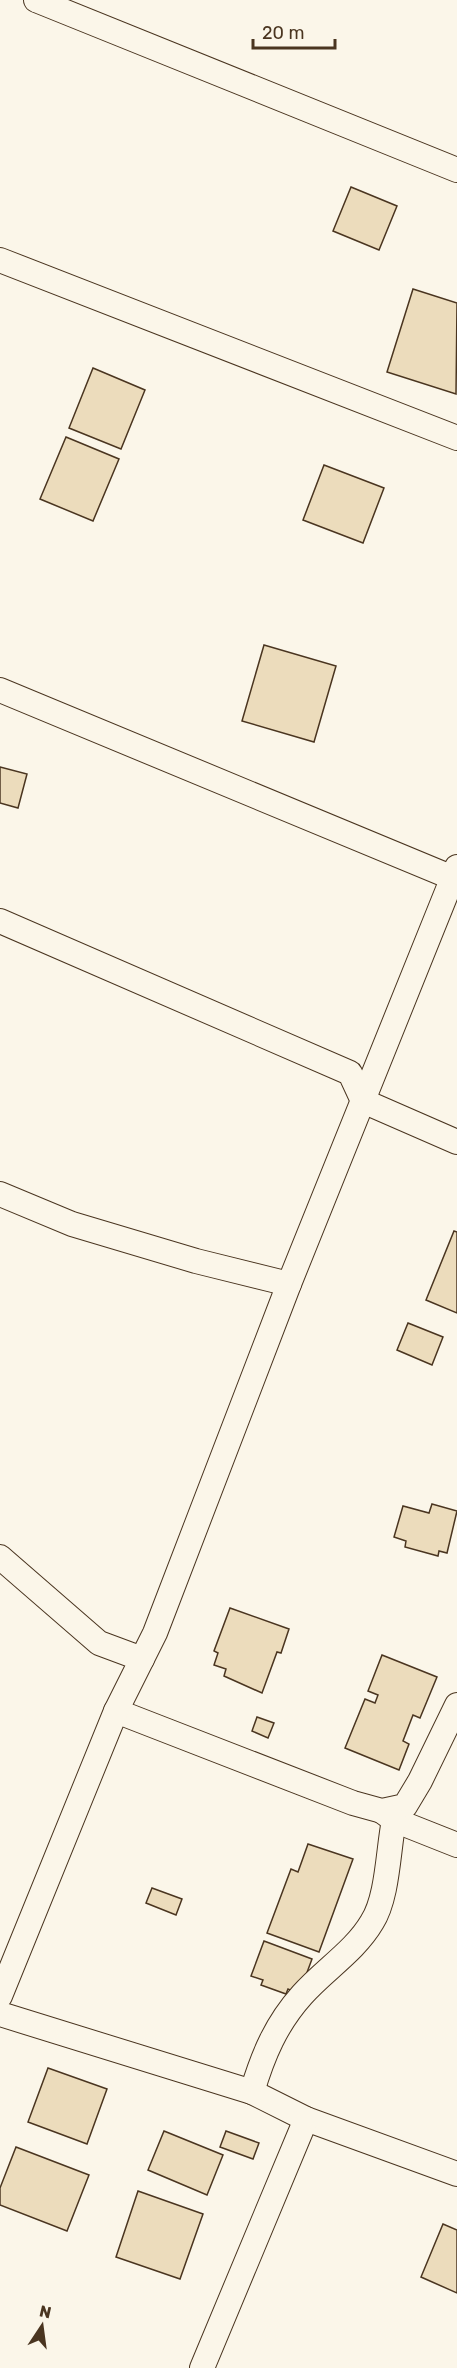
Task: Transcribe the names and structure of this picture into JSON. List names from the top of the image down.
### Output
{
  "scale_bar": "20 m",
  "north": "top"
}
